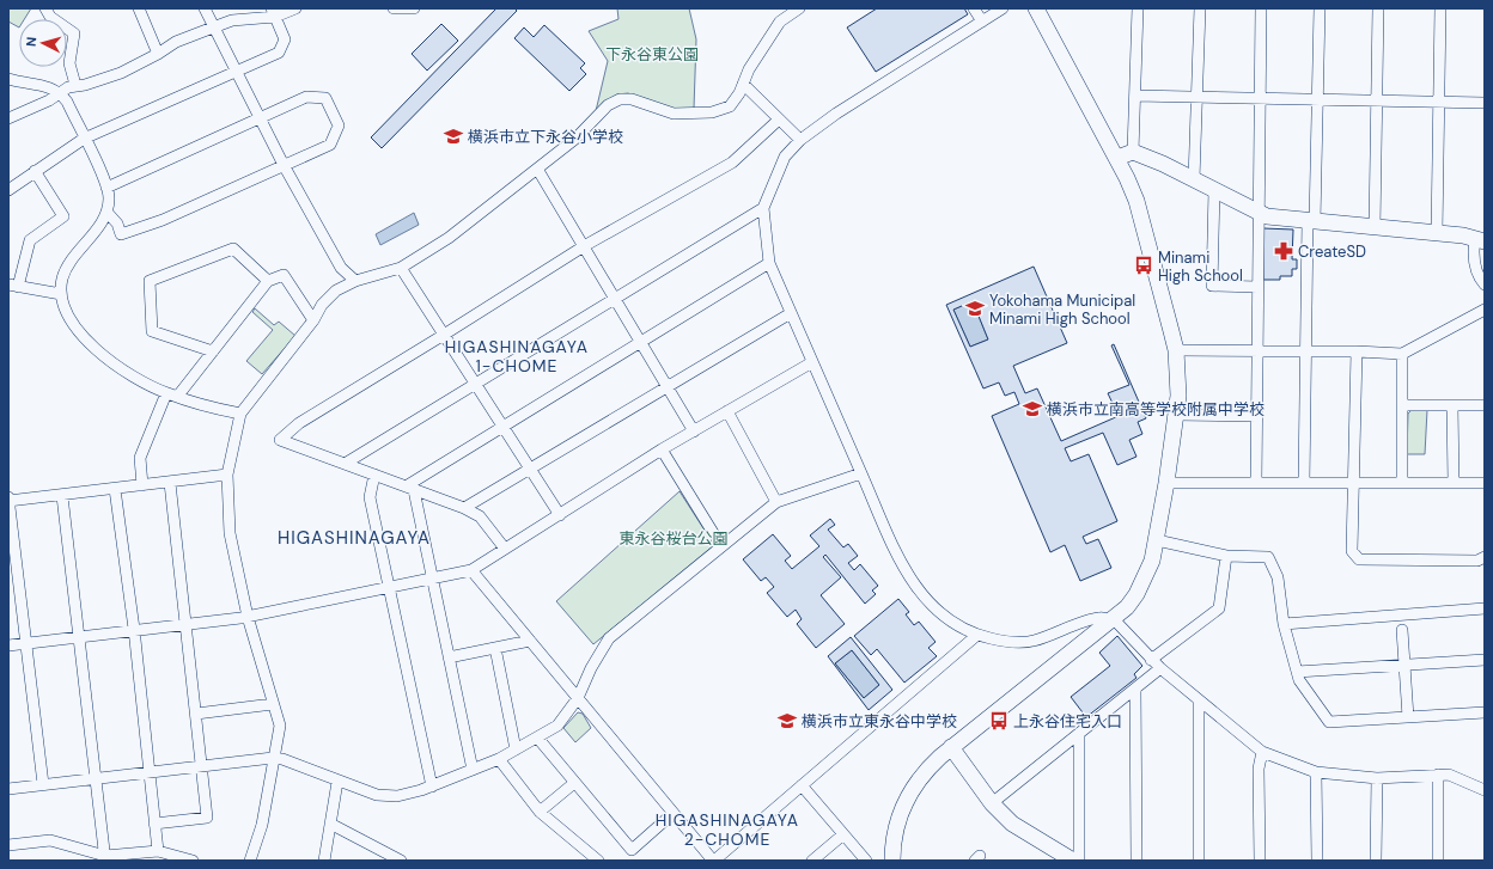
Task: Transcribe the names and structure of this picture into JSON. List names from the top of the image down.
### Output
{
  "districts": ["HIGASHINAGAYA 1-CHOME", "HIGASHINAGAYA", "HIGASHINAGAYA 2-CHOME"],
  "parks": ["下永谷東公園", "東永谷桜台公園"],
  "places": {
    "school or university": [
      "横浜市立下永谷小学校",
      "Yokohama Municipal Minami High School",
      "横浜市立南高等学校附属中学校",
      "横浜市立東永谷中学校"
    ],
    "pharmacy": ["CreateSD"],
    "bus stop": ["Minami High School", "上永谷住宅入口"]
  },
  "north": "left"
}
